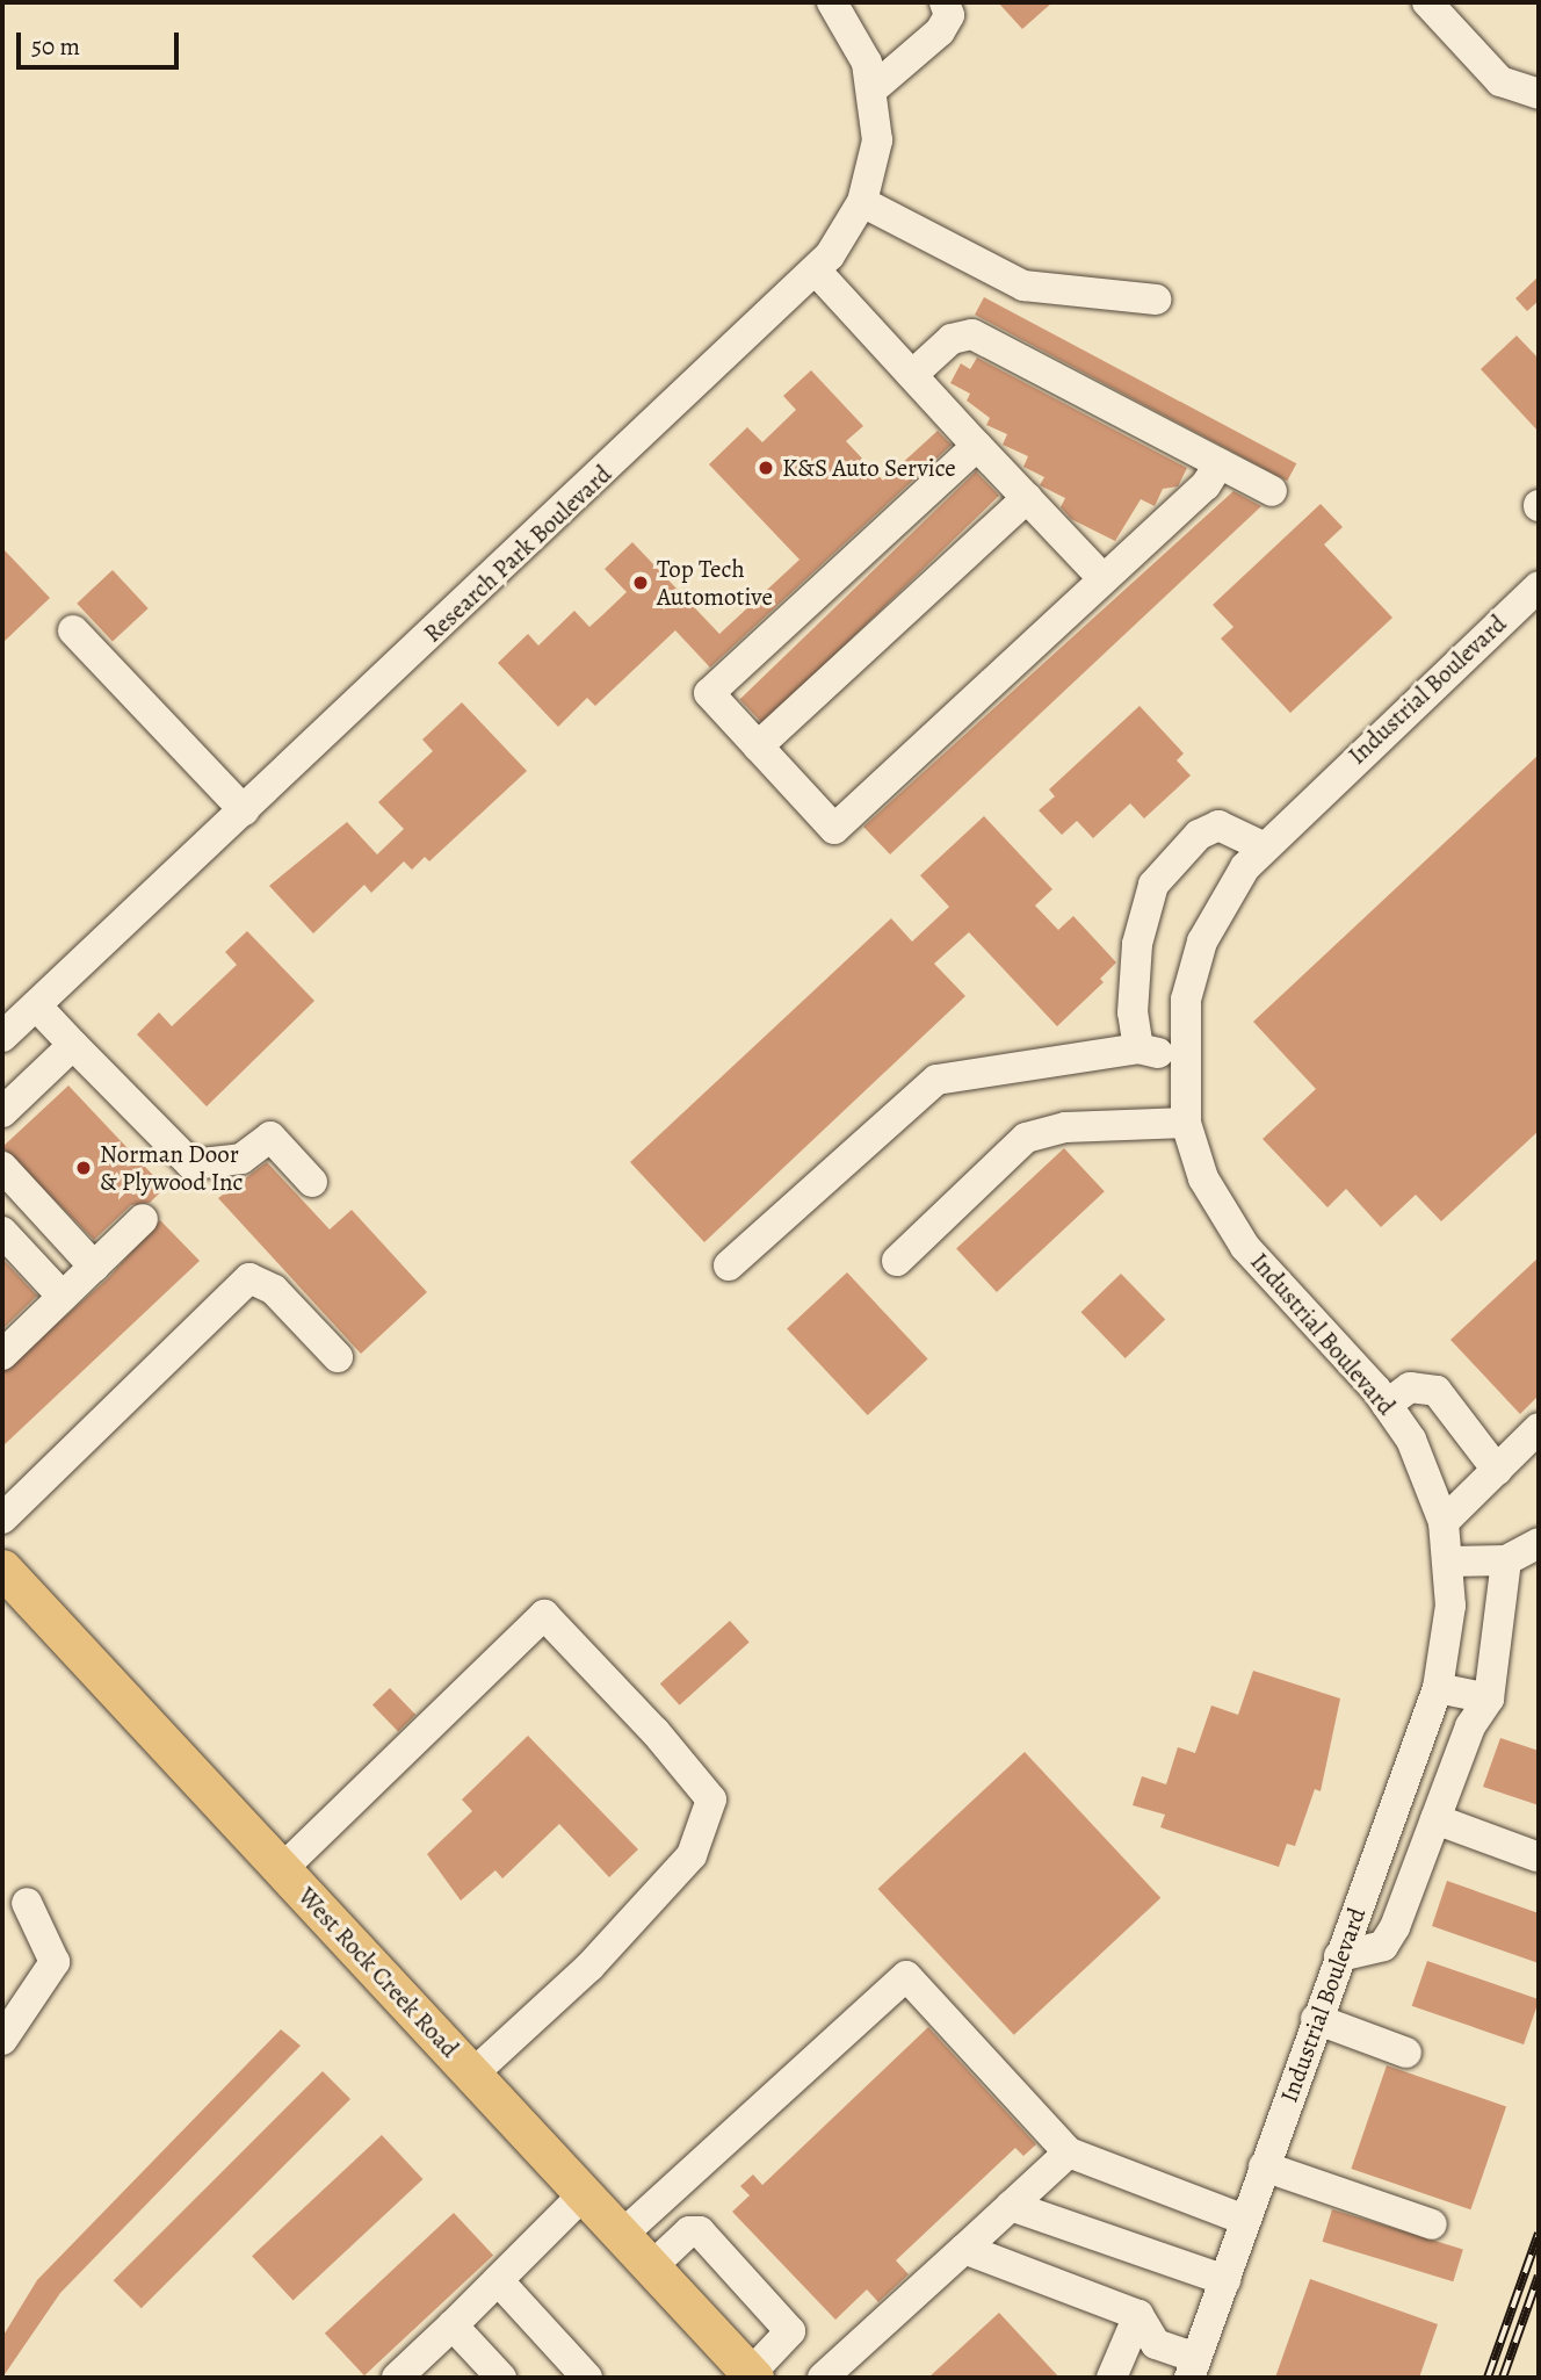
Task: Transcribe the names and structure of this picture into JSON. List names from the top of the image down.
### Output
{
  "streets": {
    "main road": ["West Rock Creek Road"],
    "street": ["Research Park Boulevard", "Industrial Boulevard"]
  },
  "places": ["K&S Auto Service", "Top Tech Automotive", "Norman Door & Plywood Inc"],
  "scale_bar": "50 m"
}
